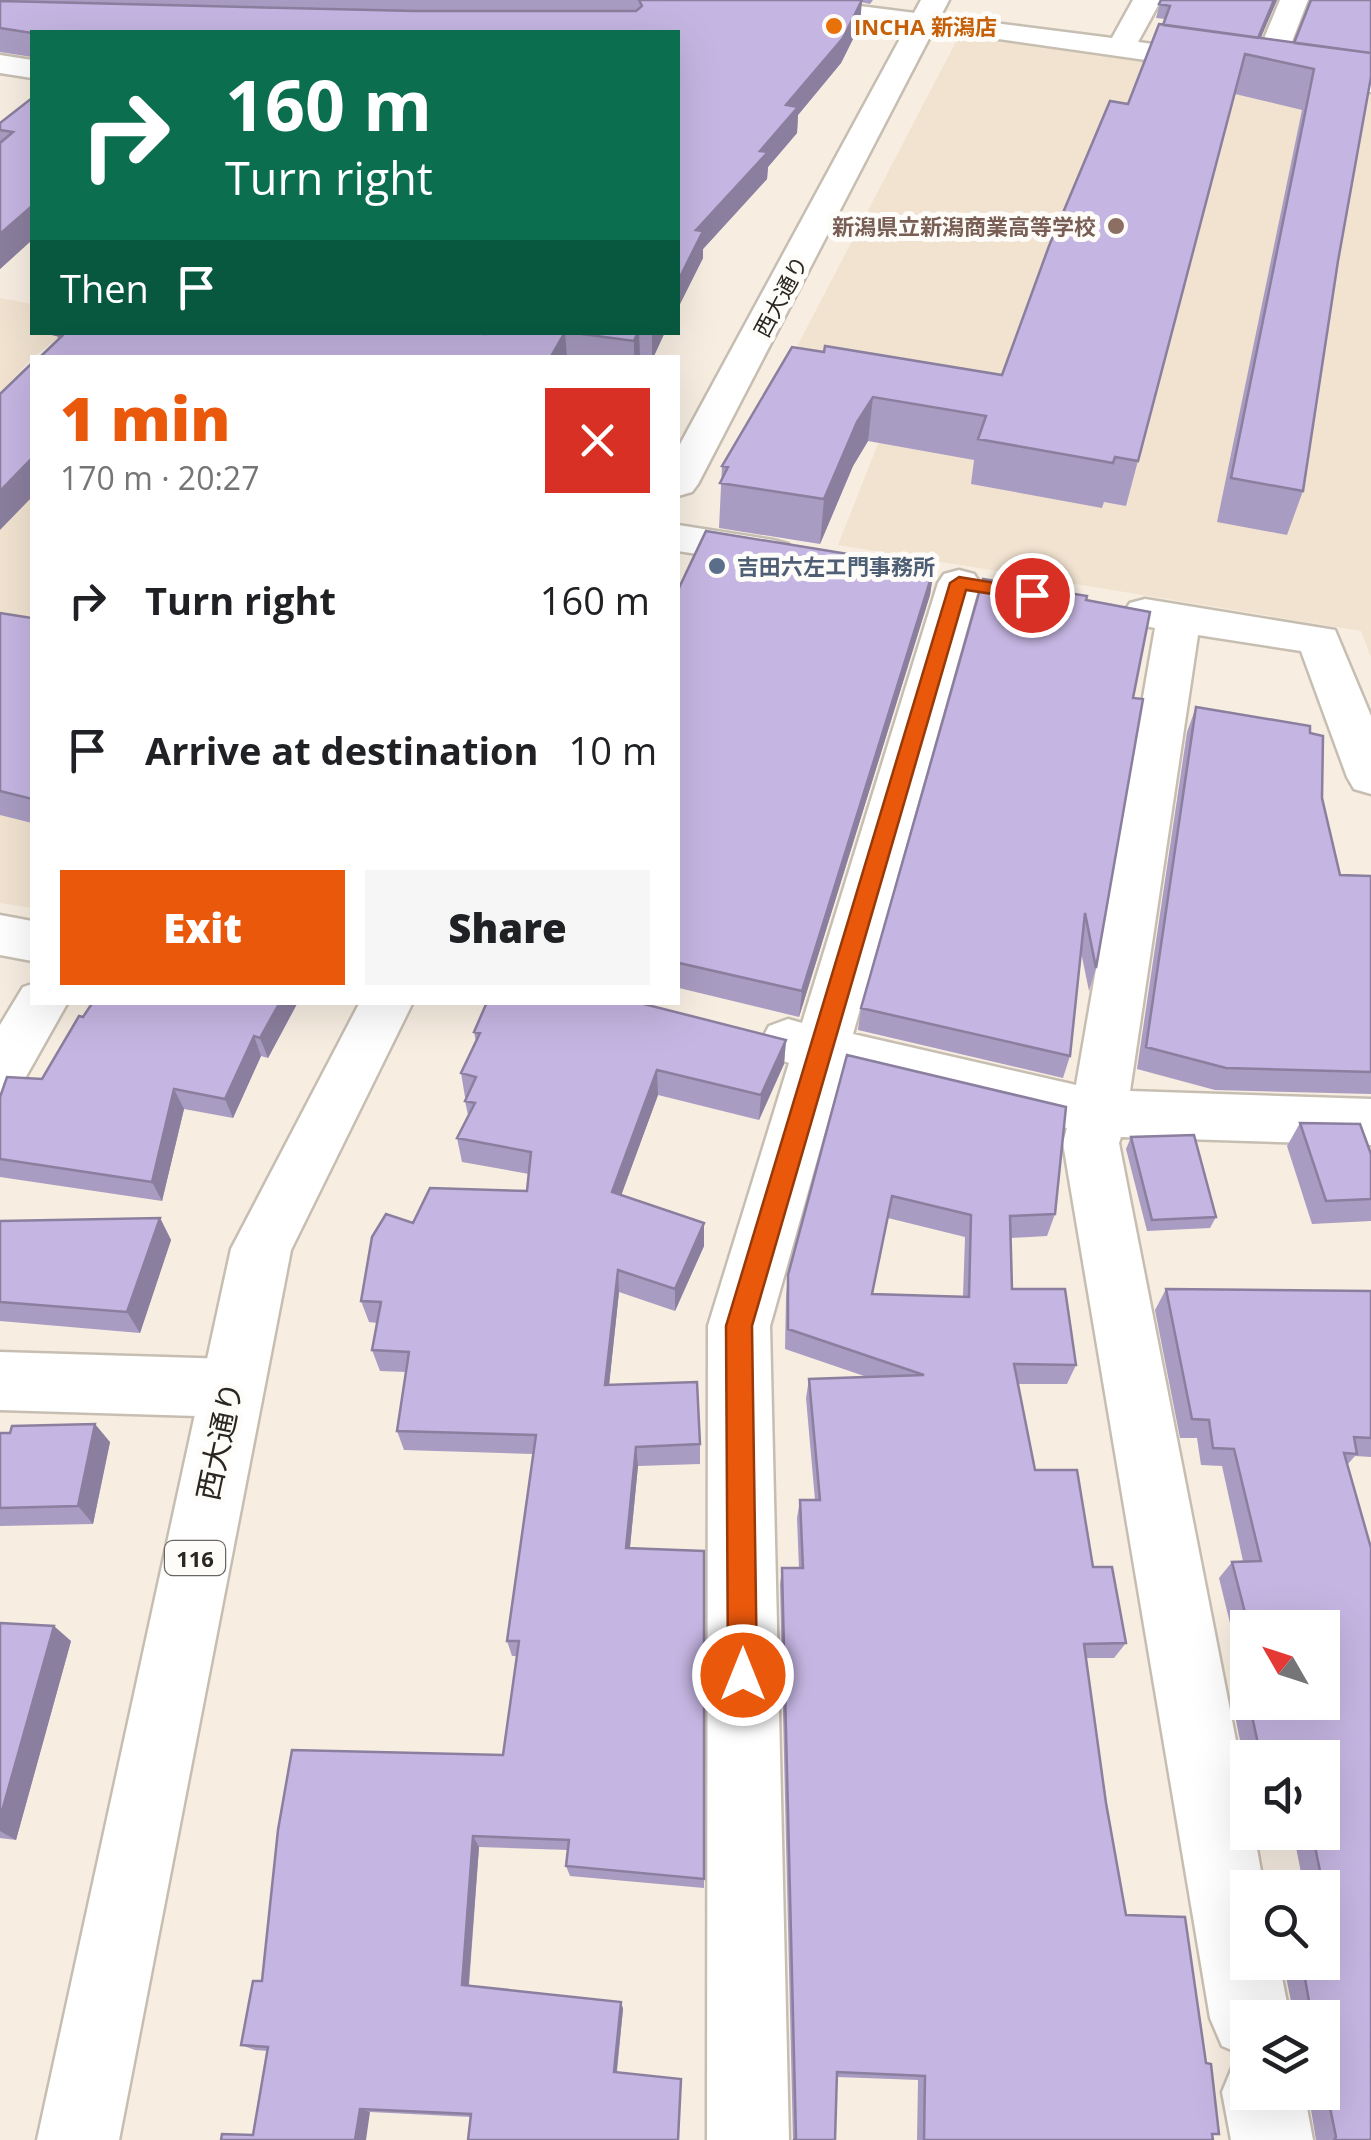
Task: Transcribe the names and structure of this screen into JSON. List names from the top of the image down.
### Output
{
  "streets": {
    "main road": ["西大通り", "116"]
  },
  "places": ["INCHA 新潟店", "新潟県立新潟商業高等学校", "吉田六左エ門事務所"],
  "north": "top left",
  "page": {
    "turn": ["160 m", "Turn right"],
    "then": "Then",
    "heading": ["1 min", "170 m · 20:27"],
    "list": [
      {
        "name": "Turn right",
        "value": "160 m"
      },
      {
        "name": "Arrive at destination",
        "value": "10 m"
      }
    ],
    "buttons": ["Exit", "Share"]
  }
}
